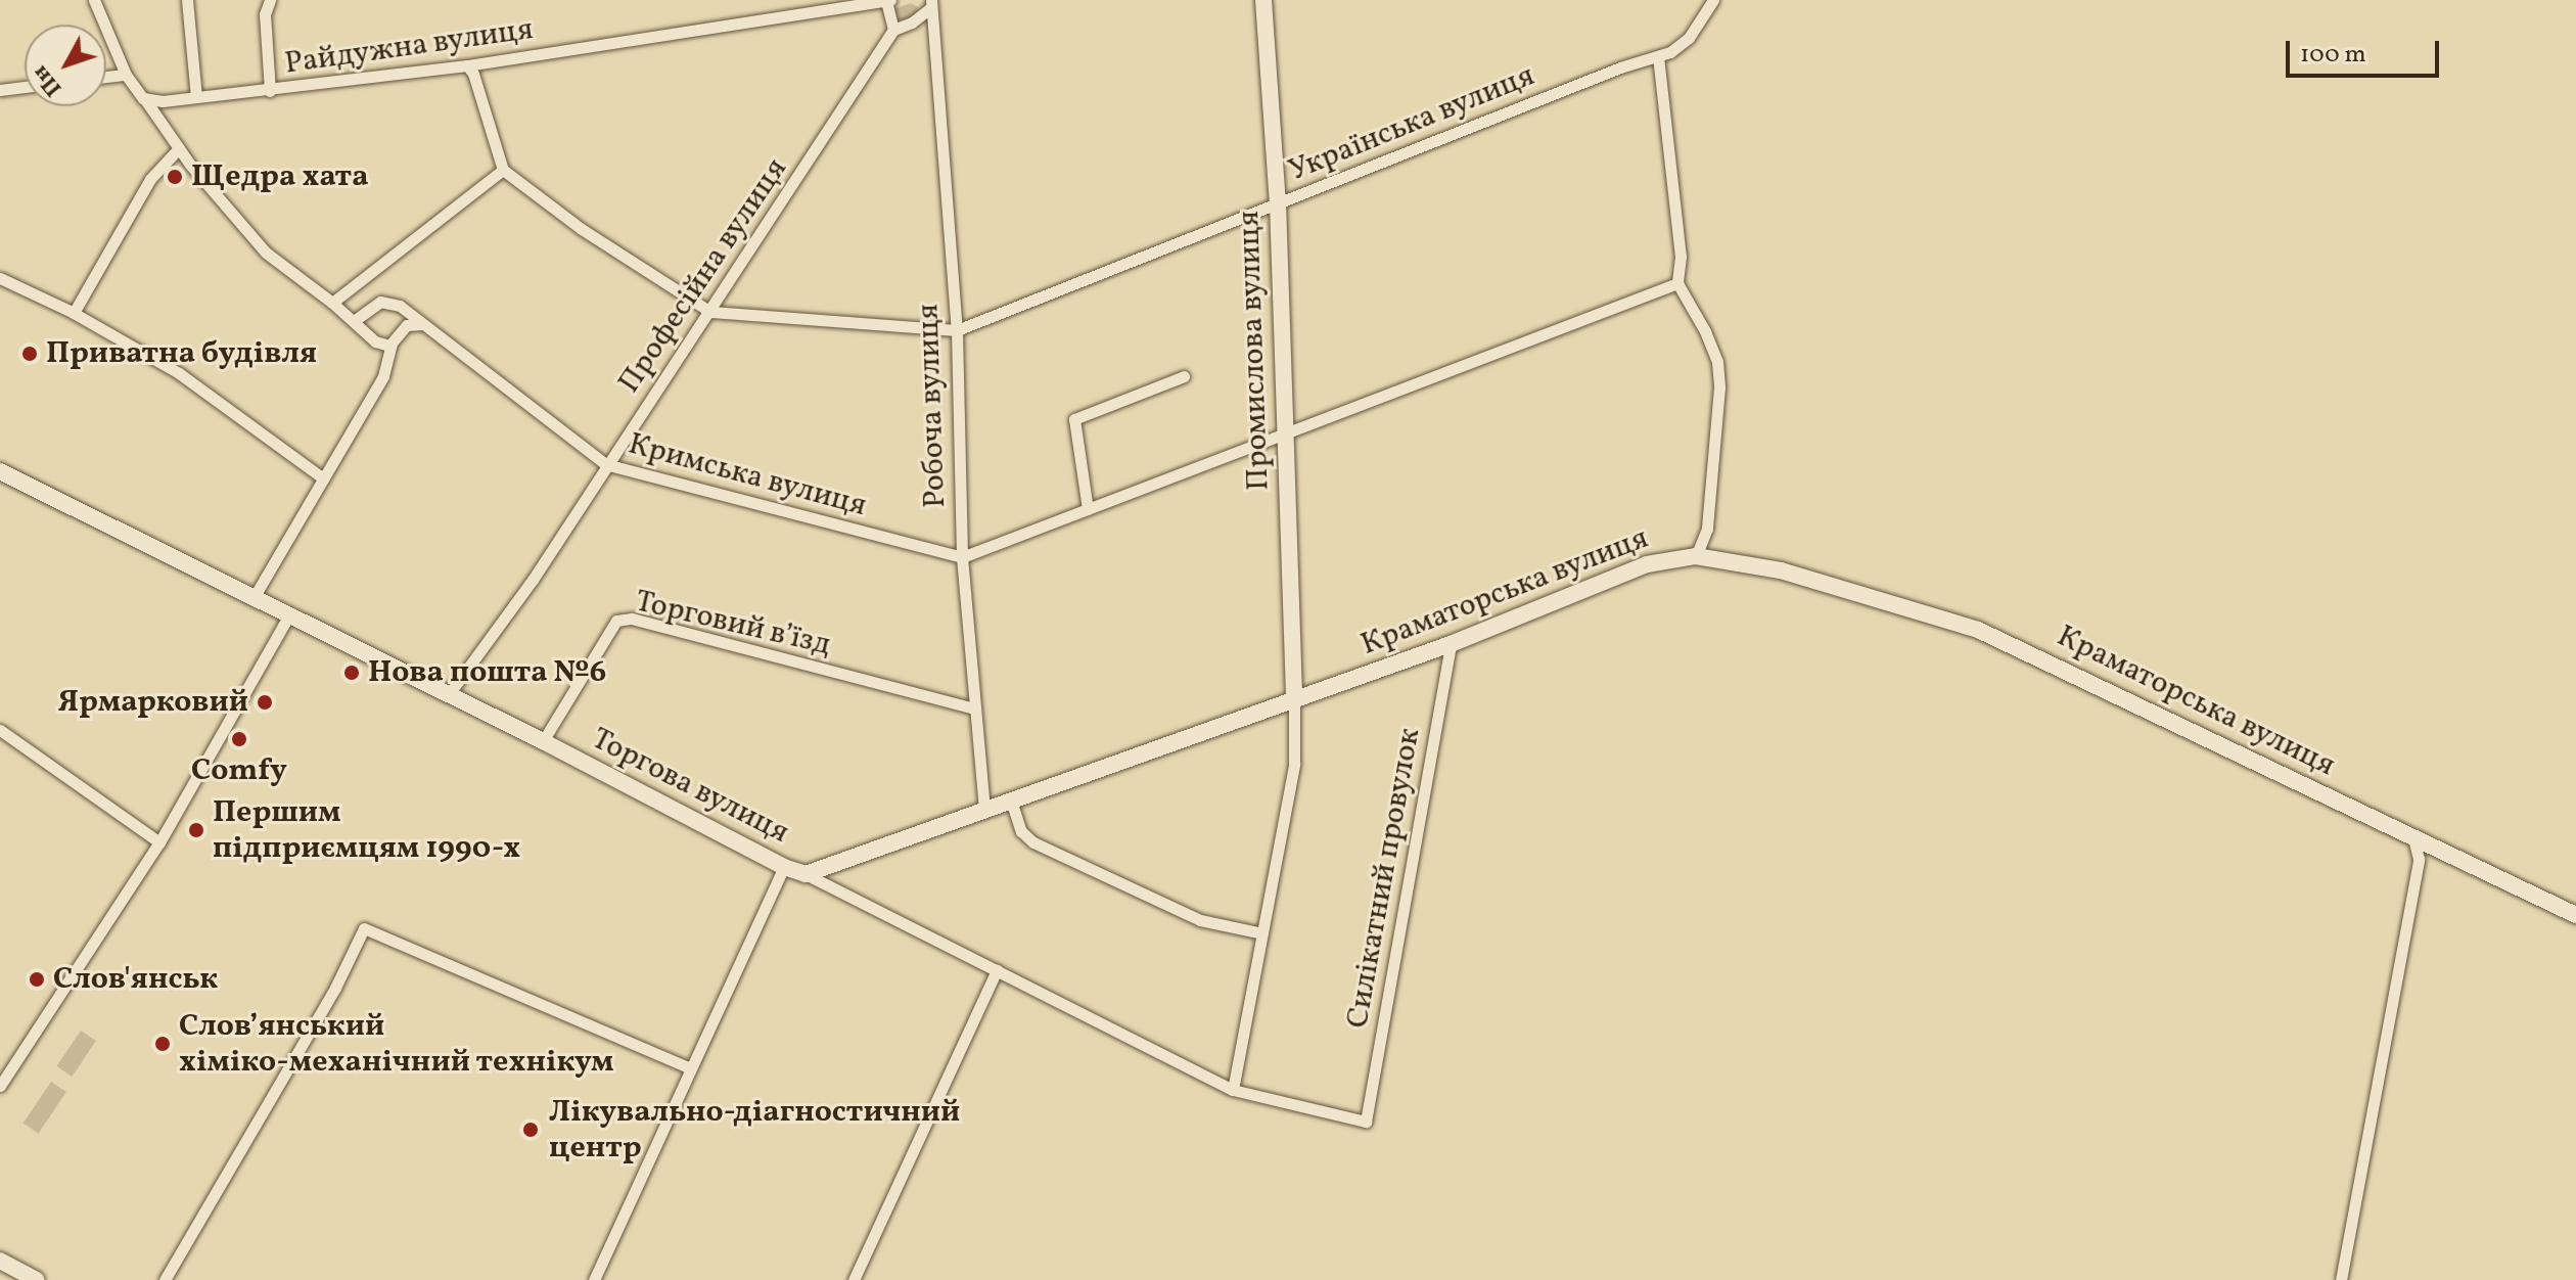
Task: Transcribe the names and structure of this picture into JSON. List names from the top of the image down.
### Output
{
  "streets": {
    "street": [
      "Райдужна вулиця",
      "Українська вулиця",
      "Професійна вулиця",
      "Промислова вулиця",
      "Робоча вулиця",
      "Кримська вулиця",
      "Краматорська вулиця",
      "Торговий в’їзд",
      "Торгова вулиця",
      "Силікатний провулок"
    ]
  },
  "crossings": [
    ["Українська вулиця", "Промислова вулиця"],
    ["Українська вулиця", "Робоча вулиця"],
    ["Професійна вулиця", "Кримська вулиця"],
    ["Професійна вулиця", "Торгова вулиця"],
    ["Промислова вулиця", "Краматорська вулиця"],
    ["Робоча вулиця", "Кримська вулиця"],
    ["Робоча вулиця", "Краматорська вулиця"],
    ["Робоча вулиця", "Торговий в’їзд"],
    ["Краматорська вулиця", "Торгова вулиця"],
    ["Краматорська вулиця", "Силікатний провулок"],
    ["Торговий в’їзд", "Торгова вулиця"],
    ["Торгова вулиця", "Силікатний провулок"]
  ],
  "places": [
    "Щедра хата",
    "Приватна будівля",
    "Нова пошта №6",
    "Ярмарковий",
    "Comfy",
    "Першим підприємцям 1990-х",
    "Слов'янськ",
    "Слов’янський хіміко-механічний технікум",
    "Лікувально-діагностичний центр"
  ],
  "scale_bar": "100 m",
  "north": "bottom left"
}
